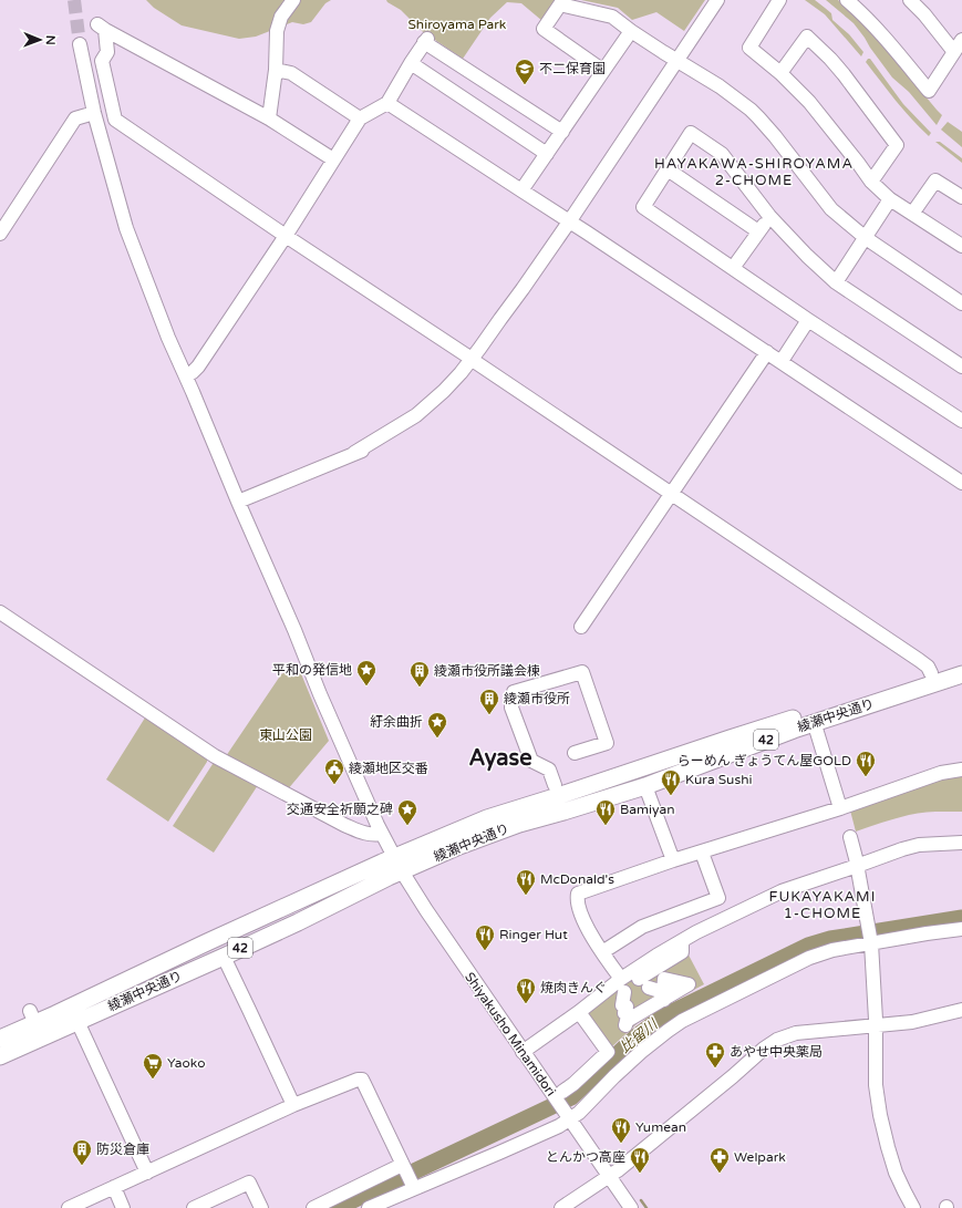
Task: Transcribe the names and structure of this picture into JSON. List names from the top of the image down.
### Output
{
  "streets": {
    "main road": ["綾瀬中央通り", "42"],
    "street": ["Shiyakusho Minamidori"]
  },
  "crossings": [
    ["綾瀬中央通り", "Shiyakusho Minamidori"]
  ],
  "districts": ["HAYAKAWA-SHIROYAMA 2-CHOME", "Ayase", "FUKAYAKAMI 1-CHOME"],
  "water": ["比留川"],
  "parks": ["Shiroyama Park", "東山公園"],
  "places": {
    "school or university": ["不二保育園"],
    "place": ["平和の発信地", "紆余曲折", "交通安全祈願之碑"],
    "building": ["綾瀬市役所議会棟", "綾瀬市役所", "防災倉庫"],
    "restaurant": [
      "らーめん ぎょうてん屋GOLD",
      "Kura Sushi",
      "Bamiyan",
      "McDonald's",
      "Ringer Hut",
      "焼肉きんぐ",
      "Yumean",
      "とんかつ高座"
    ],
    "public building": ["綾瀬地区交番"],
    "pharmacy": ["あやせ中央薬局", "Welpark"],
    "supermarket": ["Yaoko"]
  },
  "north": "right"
}
